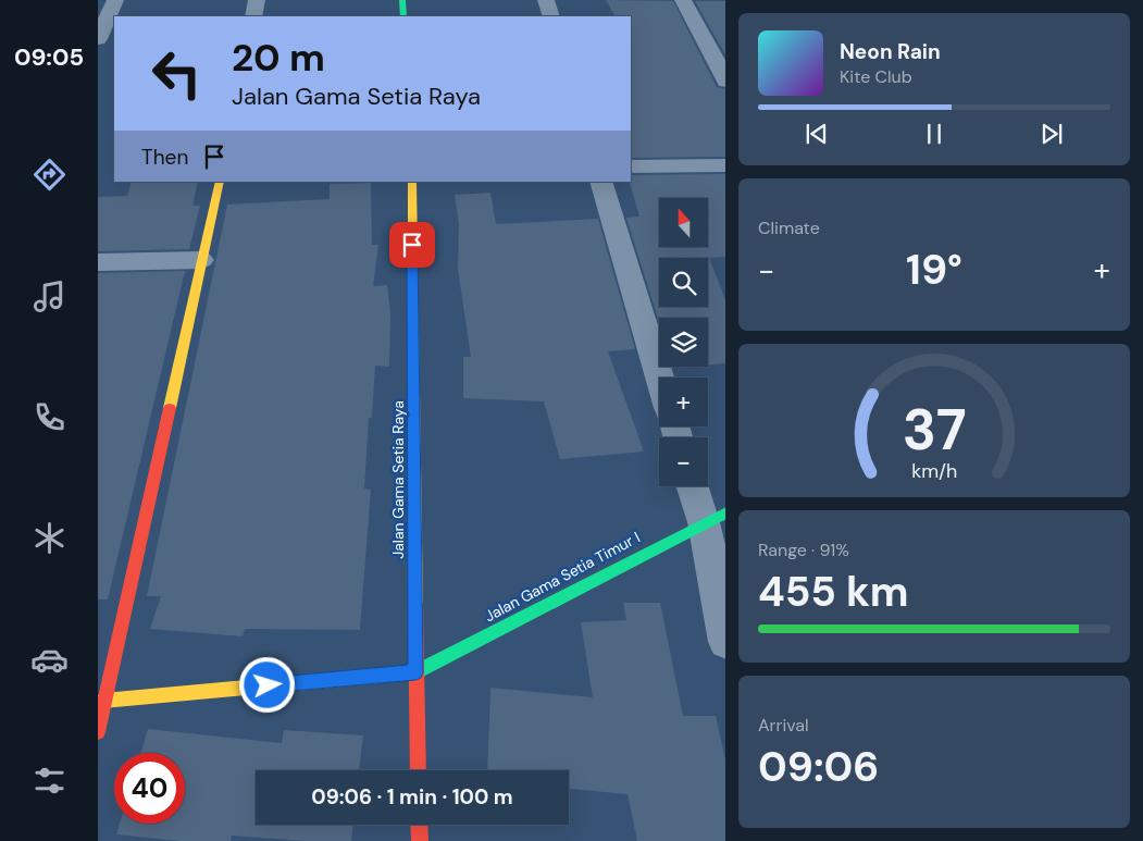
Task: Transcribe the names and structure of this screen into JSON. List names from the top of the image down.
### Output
{
  "streets": {
    "street": ["Jalan Gama Setia Raya", "Jalan Gama Setia Timur I"]
  },
  "crossings": [
    ["Jalan Gama Setia Raya", "Jalan Gama Setia Timur I"]
  ],
  "north": "top",
  "page": {
    "tabs": "09:05",
    "turn": ["20 m", "Jalan Gama Setia Raya"],
    "song": ["Neon Rain", "Kite Club"],
    "then": "Then",
    "tile": [
      "Climate",
      ["Range · 91%", "455 km"],
      ["Arrival", "09:06"]
    ],
    "map_buttons": ["+", "−"],
    "heat": ["−", "19°", "+"],
    "limit": "40",
    "trip": "09:06 · 1 min · 100 m",
    "gauge": ["37", "km/h"]
  }
}
